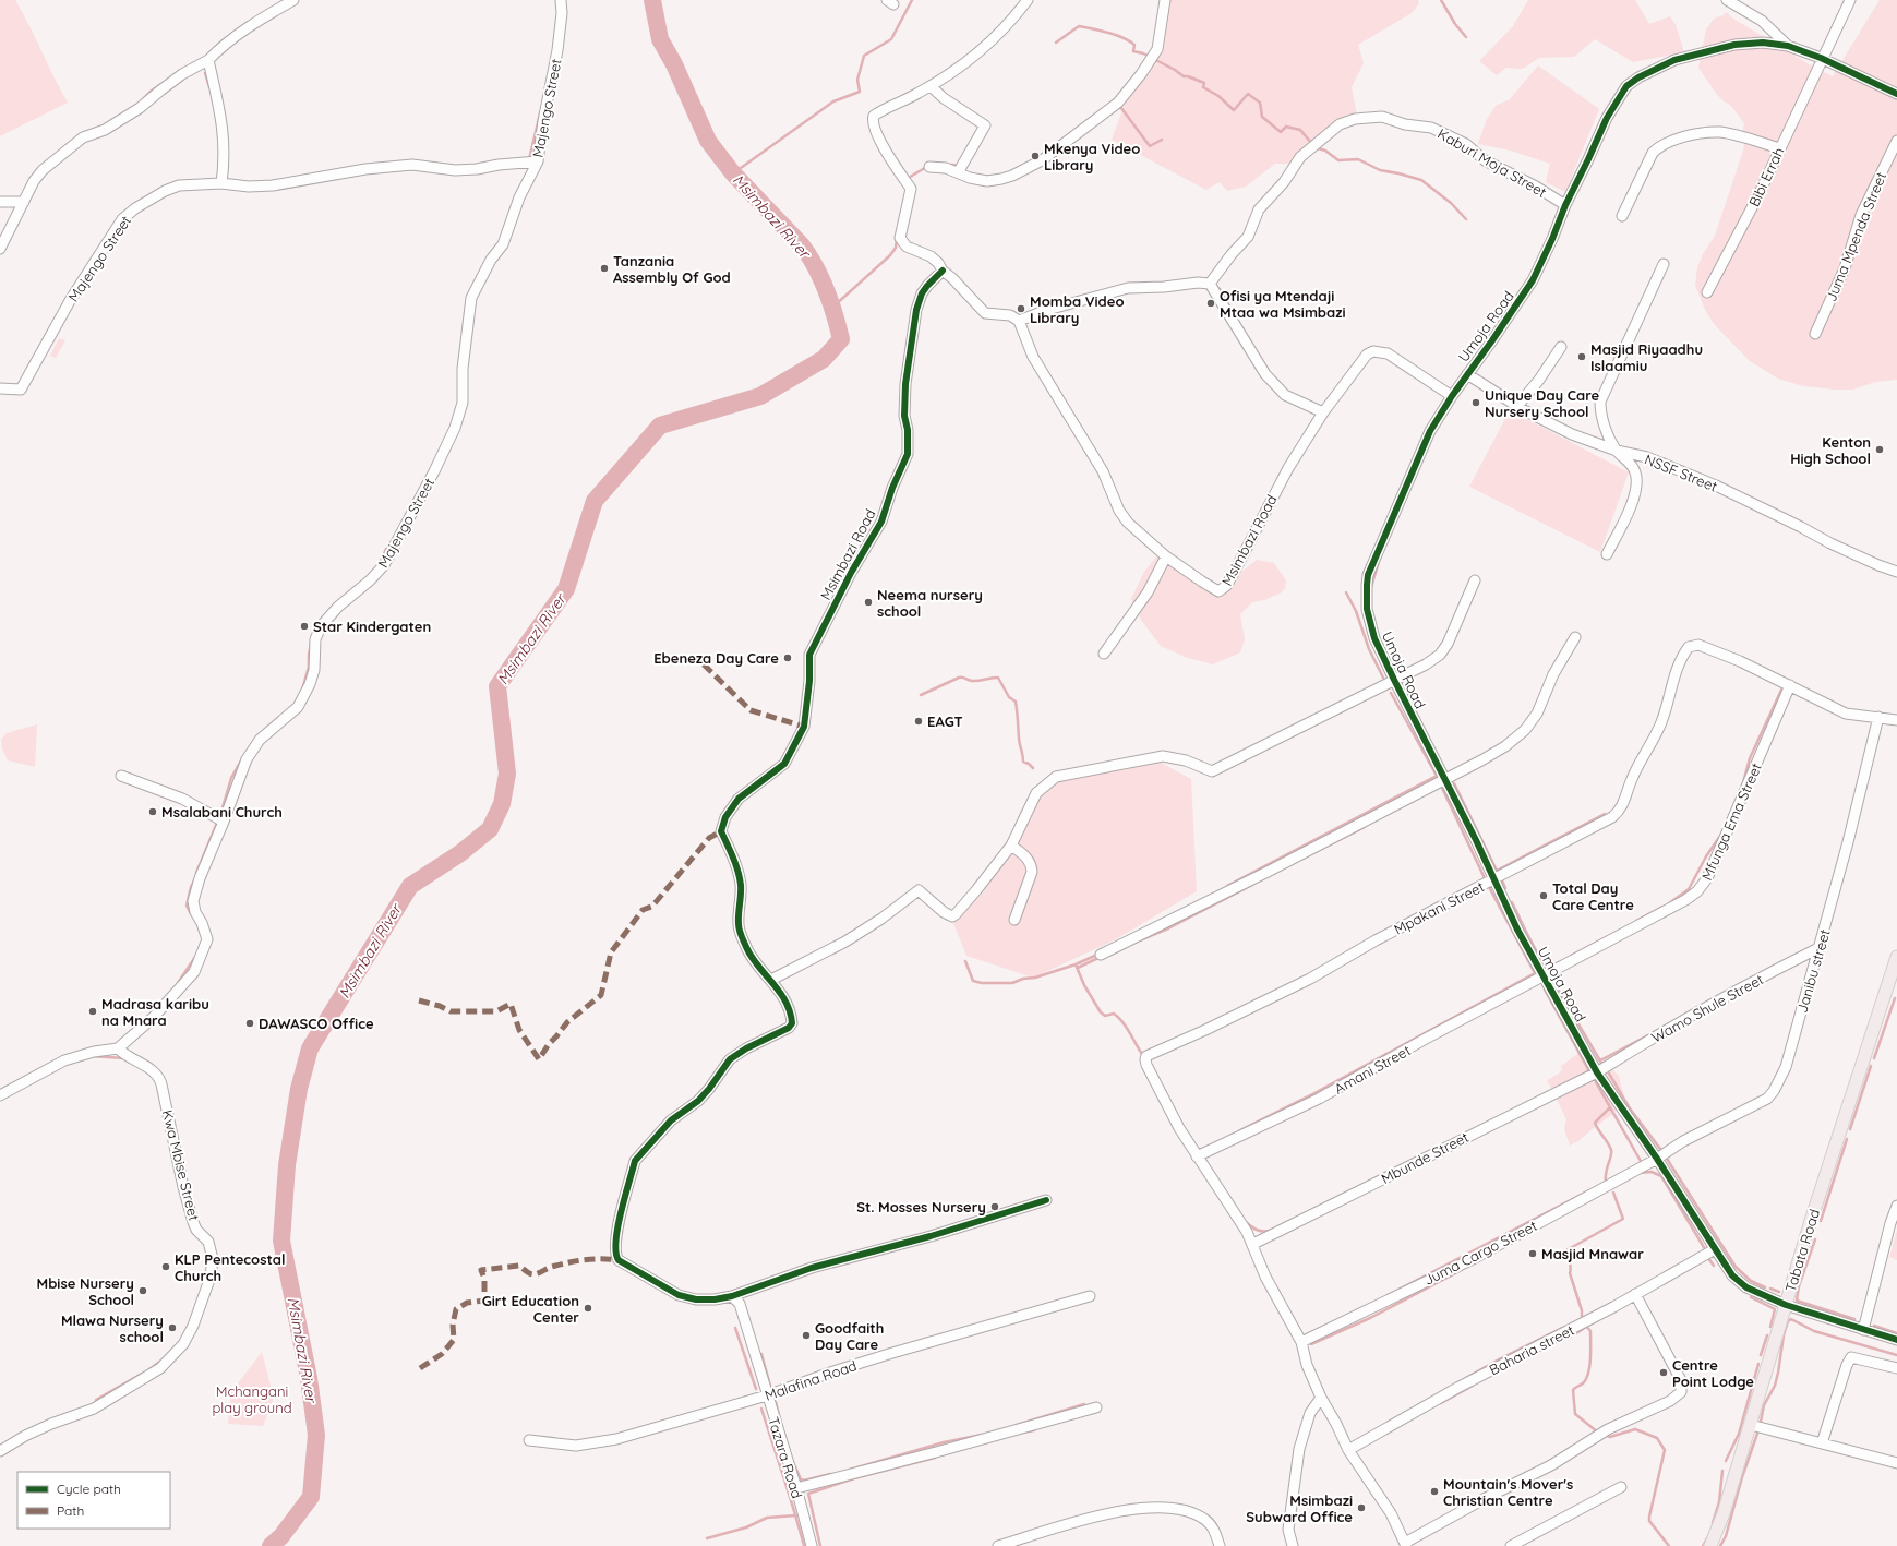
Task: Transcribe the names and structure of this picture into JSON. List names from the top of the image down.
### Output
{
  "streets": {
    "main road": ["Tabata Road"],
    "street": [
      "Majengo Street",
      "Kaburi Moja Street",
      "Bibi Errah",
      "Juma Mpenda Street",
      "Umoja Road",
      "NSSF Street",
      "Msimbazi Road",
      "Mfunga Ema Street",
      "Mpakani Street",
      "Janibu street",
      "Wamo Shule Street",
      "Amani Street",
      "Mbunde Street",
      "Kwa Mbise Street",
      "Juma Cargo Street",
      "Baharia street",
      "Malafina Road",
      "Tazara Road"
    ]
  },
  "crossings": [
    ["Majengo Street", "Kwa Mbise Street"],
    ["Kaburi Moja Street", "Umoja Road"],
    ["Umoja Road", "NSSF Street"],
    ["Umoja Road", "Msimbazi Road"],
    ["Umoja Road", "Mfunga Ema Street"],
    ["Umoja Road", "Mpakani Street"],
    ["Umoja Road", "Janibu street"],
    ["Umoja Road", "Wamo Shule Street"],
    ["Umoja Road", "Amani Street"],
    ["Umoja Road", "Mbunde Street"],
    ["Umoja Road", "Tabata Road"],
    ["Umoja Road", "Juma Cargo Street"],
    ["Umoja Road", "Baharia street"],
    ["Msimbazi Road", "Tazara Road"],
    ["Mfunga Ema Street", "Mpakani Street"],
    ["Mfunga Ema Street", "Amani Street"],
    ["Mpakani Street", "Amani Street"],
    ["Janibu street", "Wamo Shule Street"],
    ["Janibu street", "Juma Cargo Street"],
    ["Wamo Shule Street", "Mbunde Street"],
    ["Malafina Road", "Tazara Road"]
  ],
  "water": ["Msimbazi River"],
  "parks": ["Mchangani play ground"],
  "places": [
    "Mkenya Video Library",
    "Tanzania Assembly Of God",
    "Ofisi ya Mtendaji Mtaa wa Msimbazi",
    "Momba Video Library",
    "Masjid Riyaadhu Islaamiu",
    "Unique Day Care Nursery School",
    "Kenton High School",
    "Neema nursery school",
    "Star Kindergaten",
    "Ebeneza Day Care",
    "EAGT",
    "Msalabani Church",
    "Total Day Care Centre",
    "Madrasa karibu na Mnara",
    "DAWASCO Office",
    "St. Mosses Nursery",
    "Masjid Mnawar",
    "KLP Pentecostal Church",
    "Mbise Nursery School",
    "Girt Education Center",
    "Mlawa Nursery school",
    "Goodfaith Day Care",
    "Centre Point Lodge",
    "Mountain's Mover's Christian Centre",
    "Msimbazi Subward Office"
  ],
  "legend": ["Cycle path", "Path"]
}
